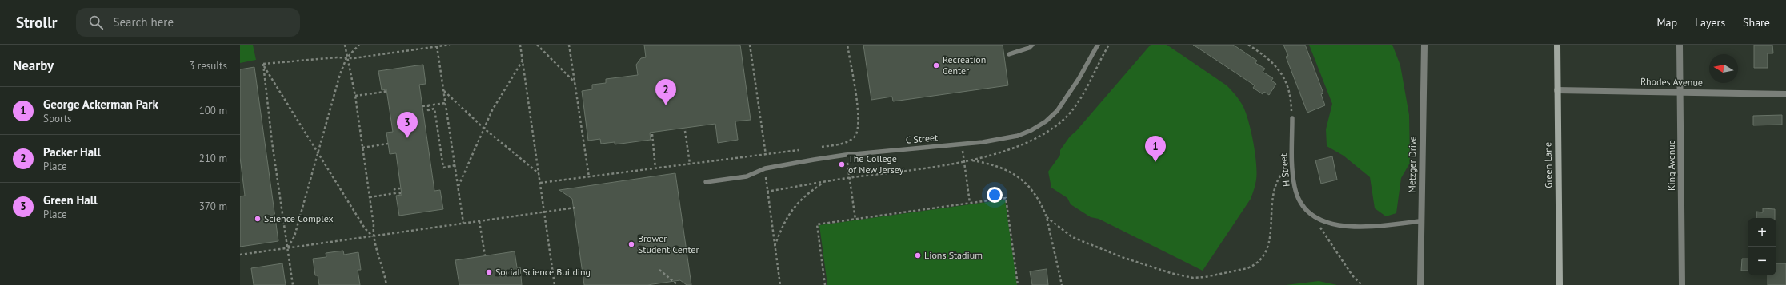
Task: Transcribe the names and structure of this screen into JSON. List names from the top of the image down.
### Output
{
  "streets": {
    "street": [
      "Rhodes Avenue",
      "Metzger Drive",
      "Green Lane",
      "King Avenue"
    ],
    "lane": ["C Street", "H Street"]
  },
  "crossings": [
    ["Rhodes Avenue", "Green Lane"],
    ["Rhodes Avenue", "King Avenue"],
    ["Metzger Drive", "H Street"]
  ],
  "places": [
    "Recreation Center",
    "The College of New Jersey",
    "Science Complex",
    "Brower Student Center",
    "Lions Stadium",
    "Social Science Building"
  ],
  "north": "left",
  "page": {
    "header": "Strollr",
    "search": "Search here",
    "nav": ["Map", "Layers", "Share"],
    "heading": ["Nearby", "3 results"],
    "pins": ["2", "3", "1"],
    "list": [
      {
        "mark": "1",
        "name": "George Ackerman Park",
        "note": "Sports",
        "value": "100 m"
      },
      {
        "mark": "2",
        "name": "Packer Hall",
        "note": "Place",
        "value": "210 m"
      },
      {
        "mark": "3",
        "name": "Green Hall",
        "note": "Place",
        "value": "370 m"
      }
    ],
    "map_buttons": ["+", "−"]
  }
}
